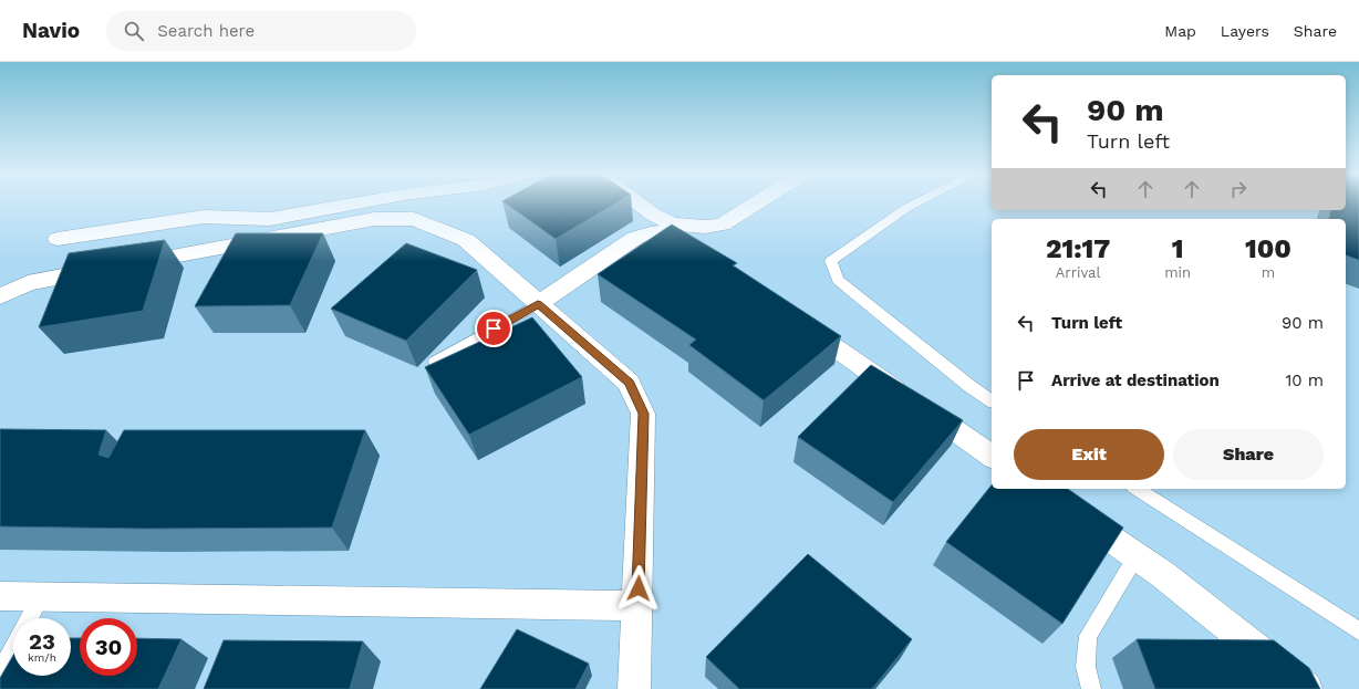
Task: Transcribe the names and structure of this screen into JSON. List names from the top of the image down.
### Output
{
  "page": {
    "header": "Navio",
    "search": "Search here",
    "nav": ["Map", "Layers", "Share"],
    "turn": ["90 m", "Turn left"],
    "eta": [
      "21:17",
      "Arrival",
      "1",
      "min",
      "100",
      "m"
    ],
    "list": [
      {
        "name": "Turn left",
        "value": "90 m"
      },
      {
        "name": "Arrive at destination",
        "value": "10 m"
      }
    ],
    "buttons": ["Exit", "Share"],
    "speed": "23 km/h",
    "limit": "30"
  }
}
